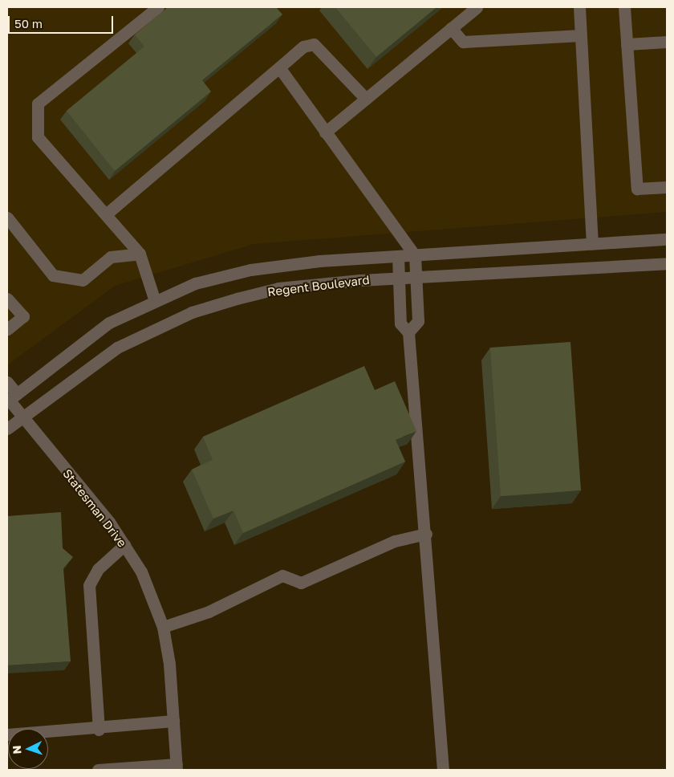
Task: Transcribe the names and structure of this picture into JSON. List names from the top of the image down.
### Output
{
  "streets": {
    "street": ["Regent Boulevard", "Statesman Drive"]
  },
  "crossings": [
    ["Regent Boulevard", "Statesman Drive"]
  ],
  "scale_bar": "50 m",
  "north": "left"
}
